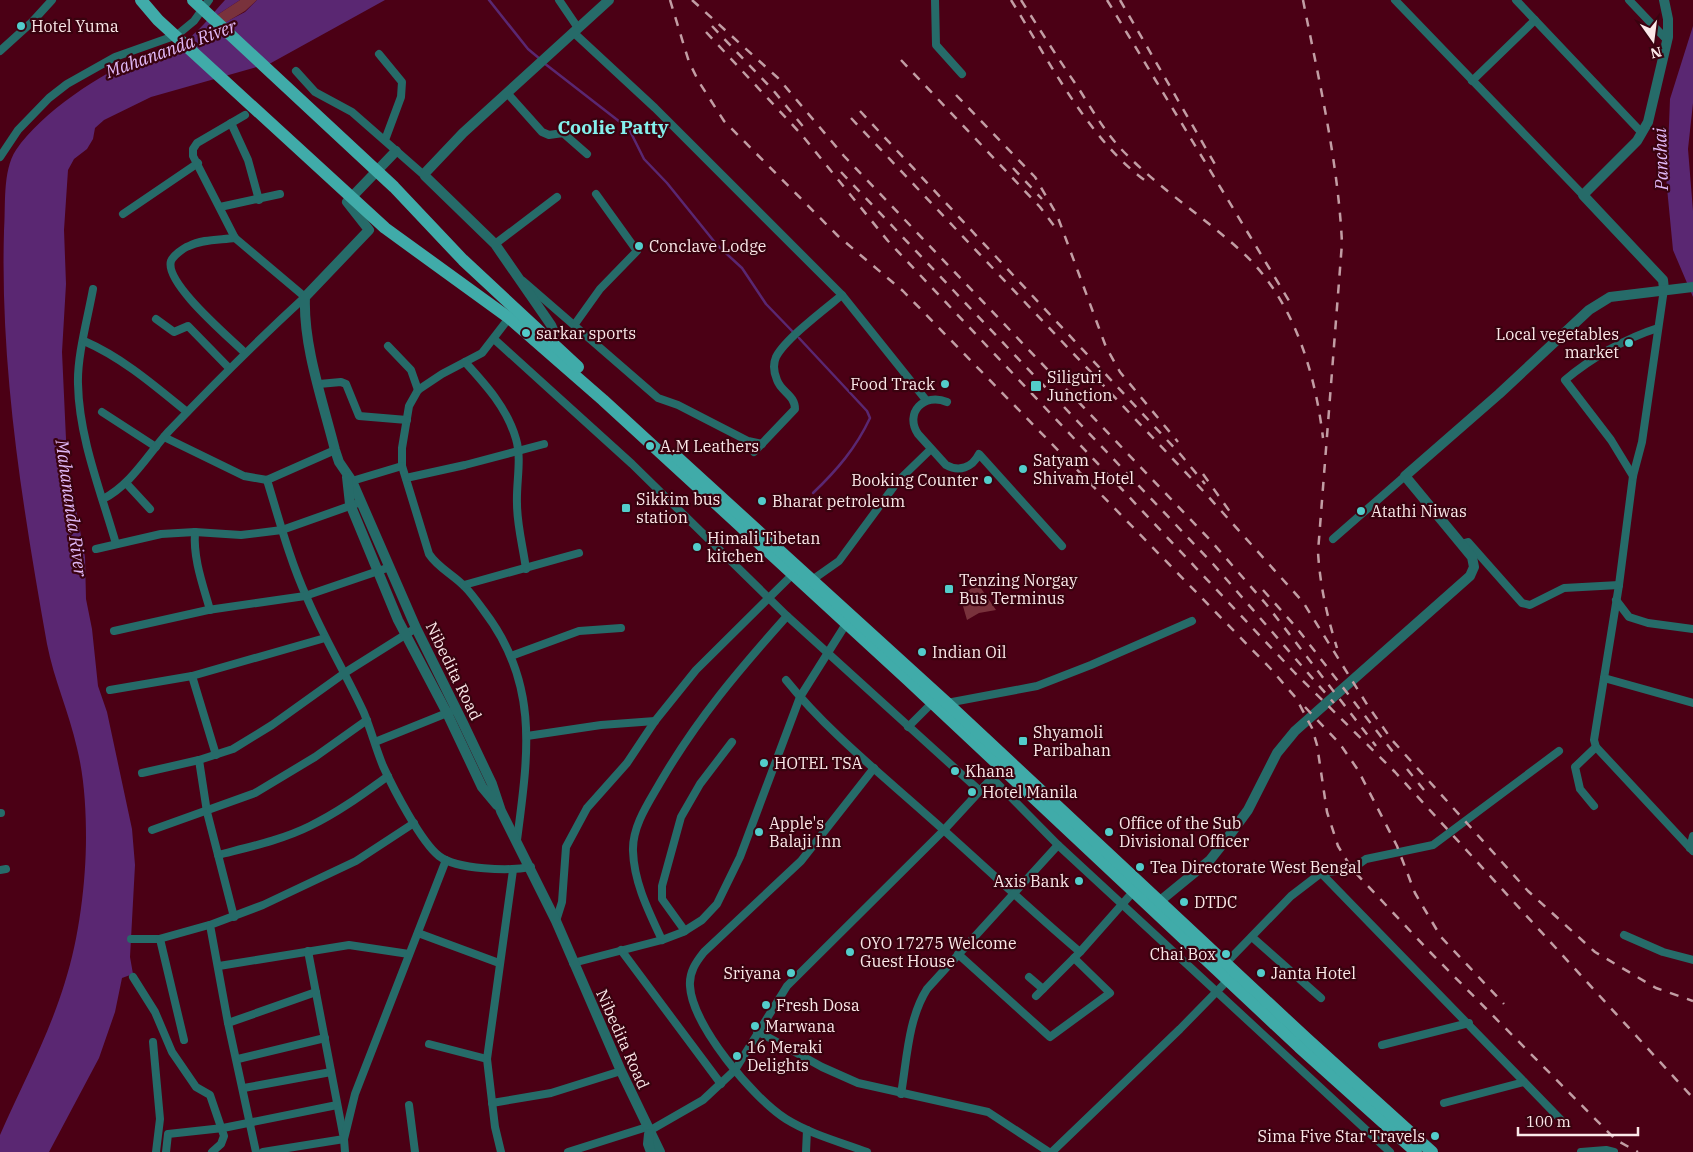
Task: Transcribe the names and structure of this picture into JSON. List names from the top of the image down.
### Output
{
  "streets": {
    "street": ["Nibedita Road"]
  },
  "districts": ["Coolie Patty"],
  "water": ["Mahananda River", "Panchai"],
  "places": {
    "other": [
      "Hotel Yuma",
      "Conclave Lodge",
      "sarkar sports",
      "Local vegetables market",
      "Food Track",
      "A.M Leathers",
      "Satyam Shivam Hotel",
      "Booking Counter",
      "Bharat petroleum",
      "Atathi Niwas",
      "Himali Tibetan kitchen",
      "Indian Oil",
      "HOTEL TSA",
      "Khana",
      "Hotel Manila",
      "Apple's Balaji Inn",
      "Office of the Sub Divisional Officer",
      "Tea Directorate West Bengal",
      "Axis Bank",
      "DTDC",
      "OYO 17275 Welcome Guest House",
      "Chai Box",
      "Sriyana",
      "Janta Hotel",
      "Fresh Dosa",
      "Marwana",
      "16 Meraki Delights",
      "Sima Five Star Travels"
    ],
    "transit": [
      "Siliguri Junction",
      "Sikkim bus station",
      "Tenzing Norgay Bus Terminus",
      "Shyamoli Paribahan"
    ]
  },
  "scale_bar": "100 m",
  "north": "bottom"
}
